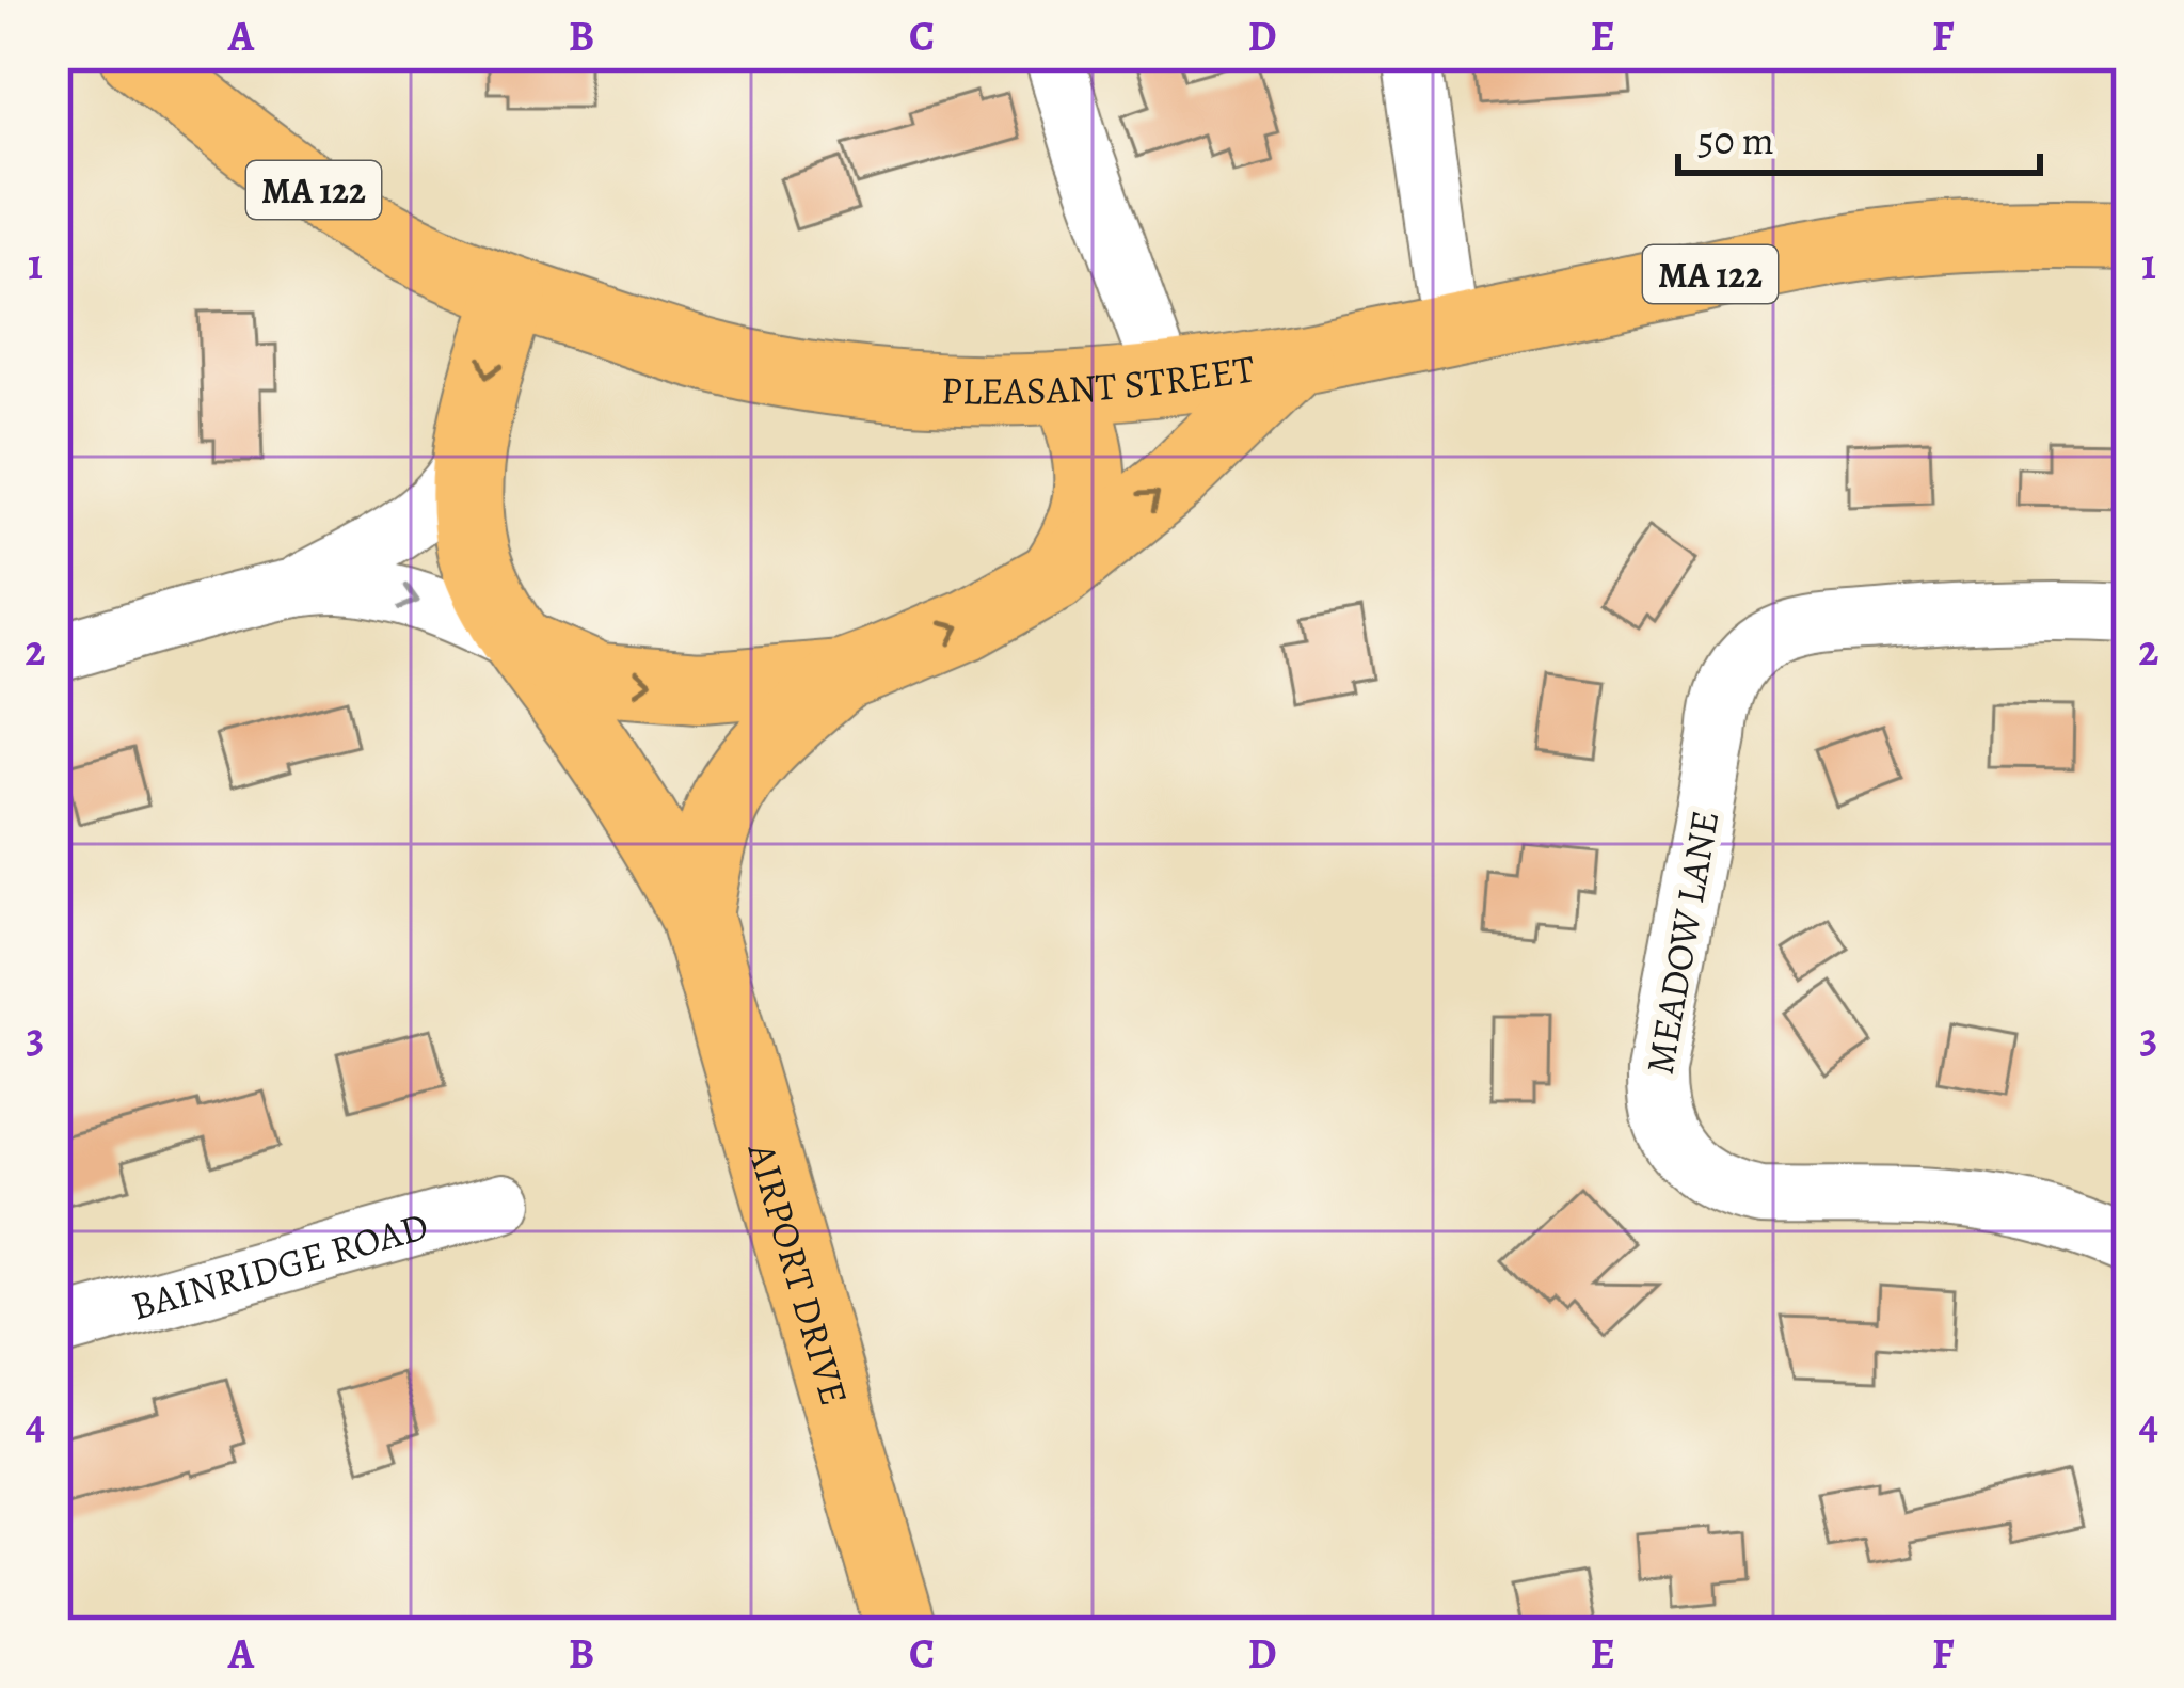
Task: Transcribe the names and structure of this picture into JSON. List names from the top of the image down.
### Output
{
  "streets": {
    "main road": ["MA 122", "PLEASANT STREET", "AIRPORT DRIVE"],
    "street": ["MEADOW LANE", "BAINRIDGE ROAD"]
  },
  "crossings": [
    ["PLEASANT STREET", "AIRPORT DRIVE"]
  ],
  "scale_bar": "50 m",
  "grid": {
    "columns": [
      "A",
      "B",
      "C",
      "D",
      "E",
      "F"
    ],
    "rows": [
      "1",
      "2",
      "3",
      "4"
    ]
  }
}
